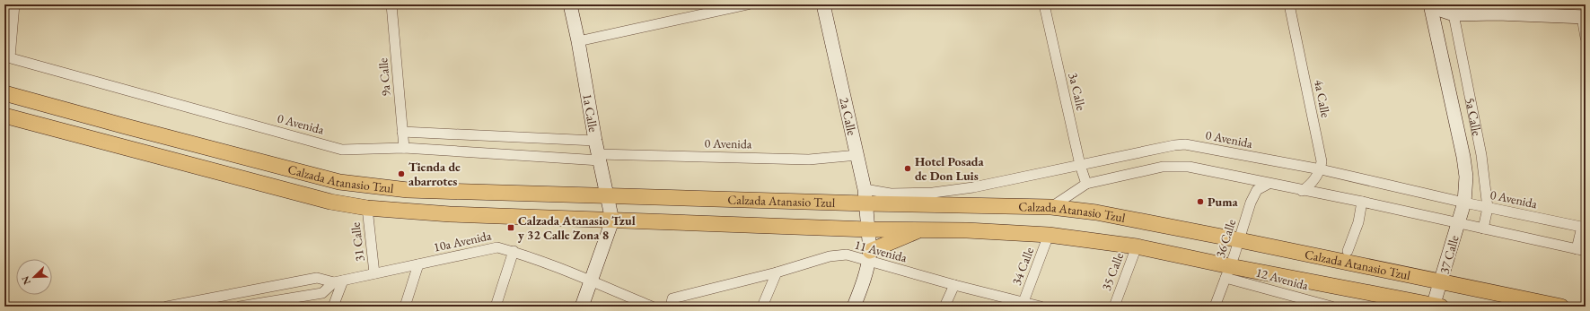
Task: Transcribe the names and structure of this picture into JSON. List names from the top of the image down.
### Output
{
  "streets": {
    "main road": ["Calzada Atanasio Tzul"],
    "street": [
      "9a Calle",
      "3a Calle",
      "4a Calle",
      "1a Calle",
      "2a Calle",
      "5a Calle",
      "0 Avenida",
      "36 Calle",
      "10a Avenida",
      "31 Calle",
      "11 Avenida",
      "37 Calle",
      "34 Calle",
      "35 Calle",
      "12 Avenida"
    ]
  },
  "crossings": [
    ["9a Calle", "0 Avenida"],
    ["3a Calle", "0 Avenida"],
    ["4a Calle", "0 Avenida"],
    ["1a Calle", "0 Avenida"],
    ["1a Calle", "Calzada Atanasio Tzul"],
    ["2a Calle", "0 Avenida"],
    ["2a Calle", "Calzada Atanasio Tzul"],
    ["2a Calle", "11 Avenida"],
    ["5a Calle", "0 Avenida"],
    ["5a Calle", "37 Calle"],
    ["0 Avenida", "Calzada Atanasio Tzul"],
    ["0 Avenida", "37 Calle"],
    ["Calzada Atanasio Tzul", "36 Calle"],
    ["Calzada Atanasio Tzul", "31 Calle"],
    ["Calzada Atanasio Tzul", "37 Calle"],
    ["Calzada Atanasio Tzul", "34 Calle"],
    ["Calzada Atanasio Tzul", "35 Calle"],
    ["Calzada Atanasio Tzul", "12 Avenida"],
    ["36 Calle", "12 Avenida"],
    ["10a Avenida", "31 Calle"],
    ["11 Avenida", "34 Calle"]
  ],
  "places": {
    "other": ["Hotel Posada de Don Luis", "Tienda de abarrotes", "Puma"],
    "transit": ["Calzada Atanasio Tzul y 32 Calle Zona 8"]
  },
  "north": "bottom left"
}
